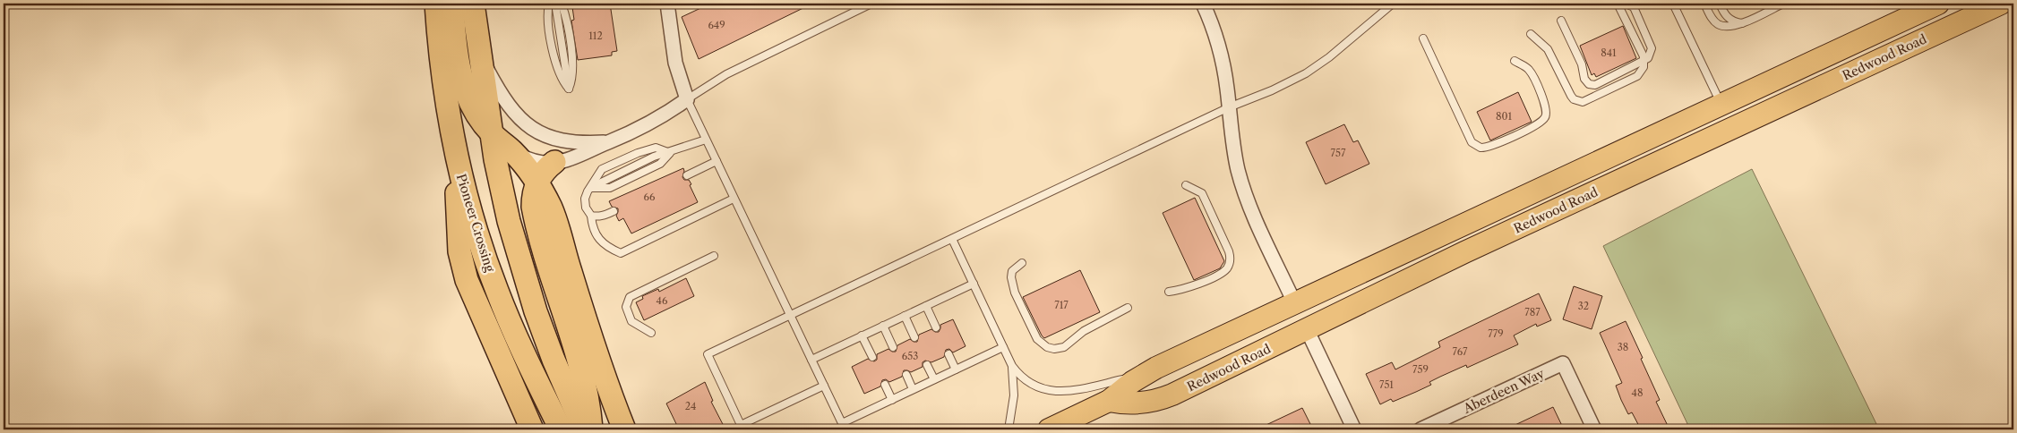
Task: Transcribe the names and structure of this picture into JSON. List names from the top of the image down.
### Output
{
  "streets": {
    "highway": ["Pioneer Crossing"],
    "main road": ["Redwood Road"],
    "street": ["Aberdeen Way"]
  },
  "house_numbers": [
    "649",
    "112",
    "841",
    "801",
    "757",
    "66",
    "46",
    "717",
    "32",
    "787",
    "779",
    "38",
    "767",
    "653",
    "759",
    "751",
    "48",
    "24"
  ]
}
